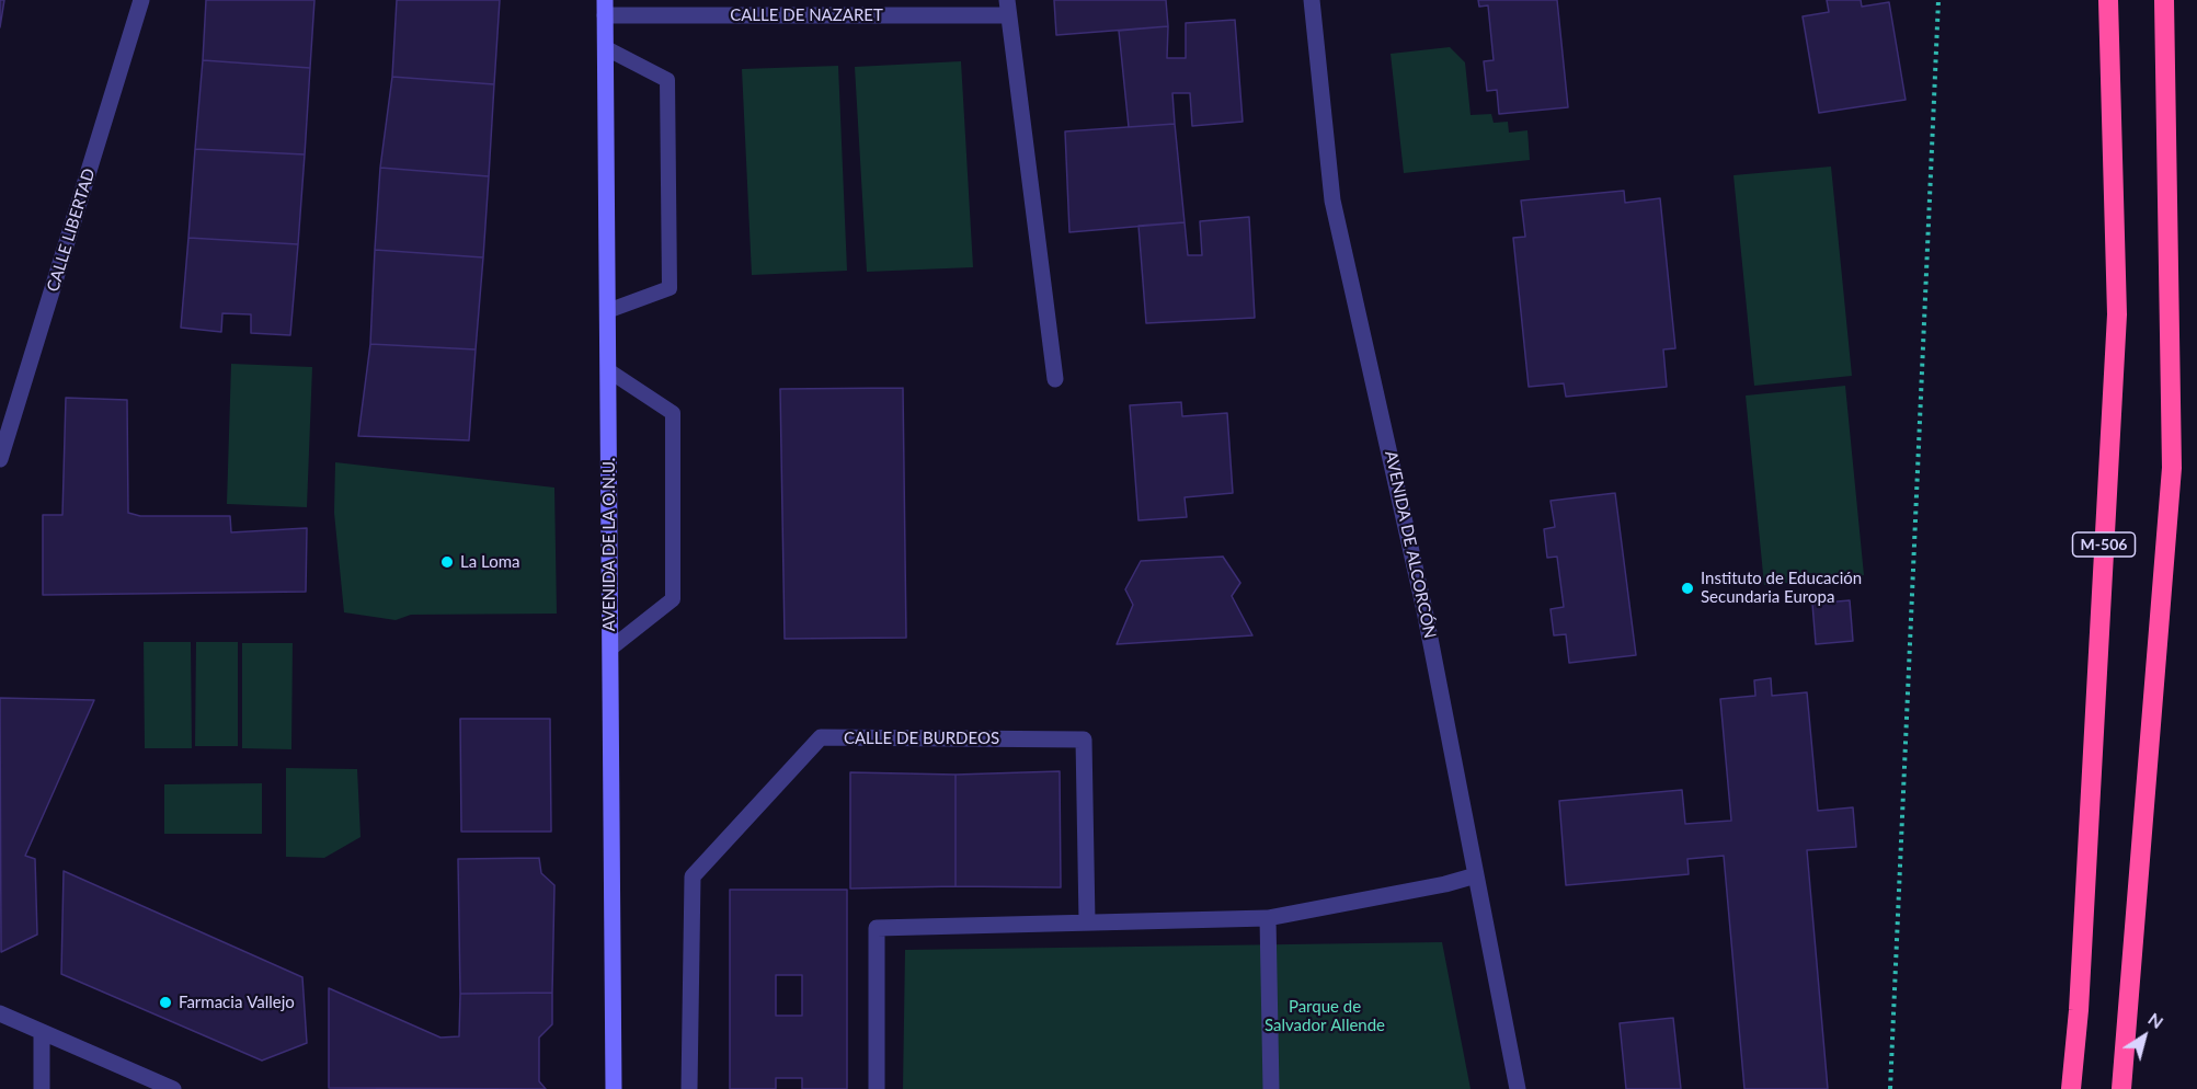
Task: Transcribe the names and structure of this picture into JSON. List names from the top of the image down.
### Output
{
  "streets": {
    "highway": ["M-506"],
    "street": [
      "CALLE DE NAZARET",
      "CALLE LIBERTAD",
      "AVENIDA DE LA O.N.U.",
      "AVENIDA DE ALCORCÓN",
      "CALLE DE BURDEOS"
    ]
  },
  "crossings": [
    ["CALLE DE NAZARET", "AVENIDA DE LA O.N.U."]
  ],
  "parks": ["Parque de Salvador Allende"],
  "places": ["La Loma", "Instituto de Educación Secundaria Europa", "Farmacia Vallejo"],
  "north": "top right"
}
